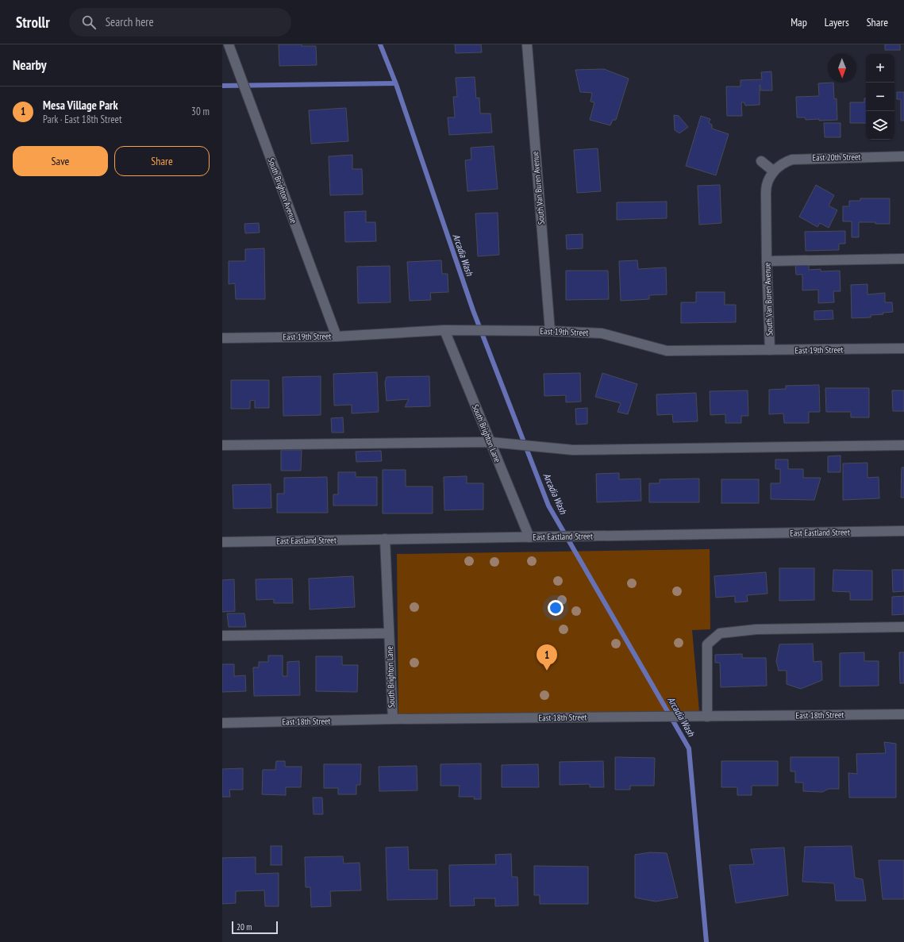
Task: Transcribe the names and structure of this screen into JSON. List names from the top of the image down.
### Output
{
  "streets": {
    "street": [
      "East 20th Street",
      "South Van Buren Avenue",
      "South Brighton Avenue",
      "East 19th Street",
      "South Brighton Lane",
      "East Eastland Street",
      "East 18th Street"
    ]
  },
  "crossings": [
    ["East 20th Street", "South Van Buren Avenue"],
    ["South Van Buren Avenue", "East 19th Street"],
    ["South Brighton Avenue", "East 19th Street"],
    ["East 19th Street", "South Brighton Lane"],
    ["South Brighton Lane", "East Eastland Street"],
    ["South Brighton Lane", "East 18th Street"]
  ],
  "water": ["Arcadia Wash"],
  "scale_bar": "20 m",
  "north": "bottom",
  "page": {
    "header": "Strollr",
    "search": "Search here",
    "nav": ["Map", "Layers", "Share"],
    "heading": "Nearby",
    "map_buttons": ["+", "−"],
    "list": [
      {
        "mark": "1",
        "name": "Mesa Village Park",
        "note": "Park · East 18th Street",
        "value": "30 m"
      }
    ],
    "buttons": ["Save", "Share"],
    "pins": "1",
    "scale": "20 m"
  }
}
